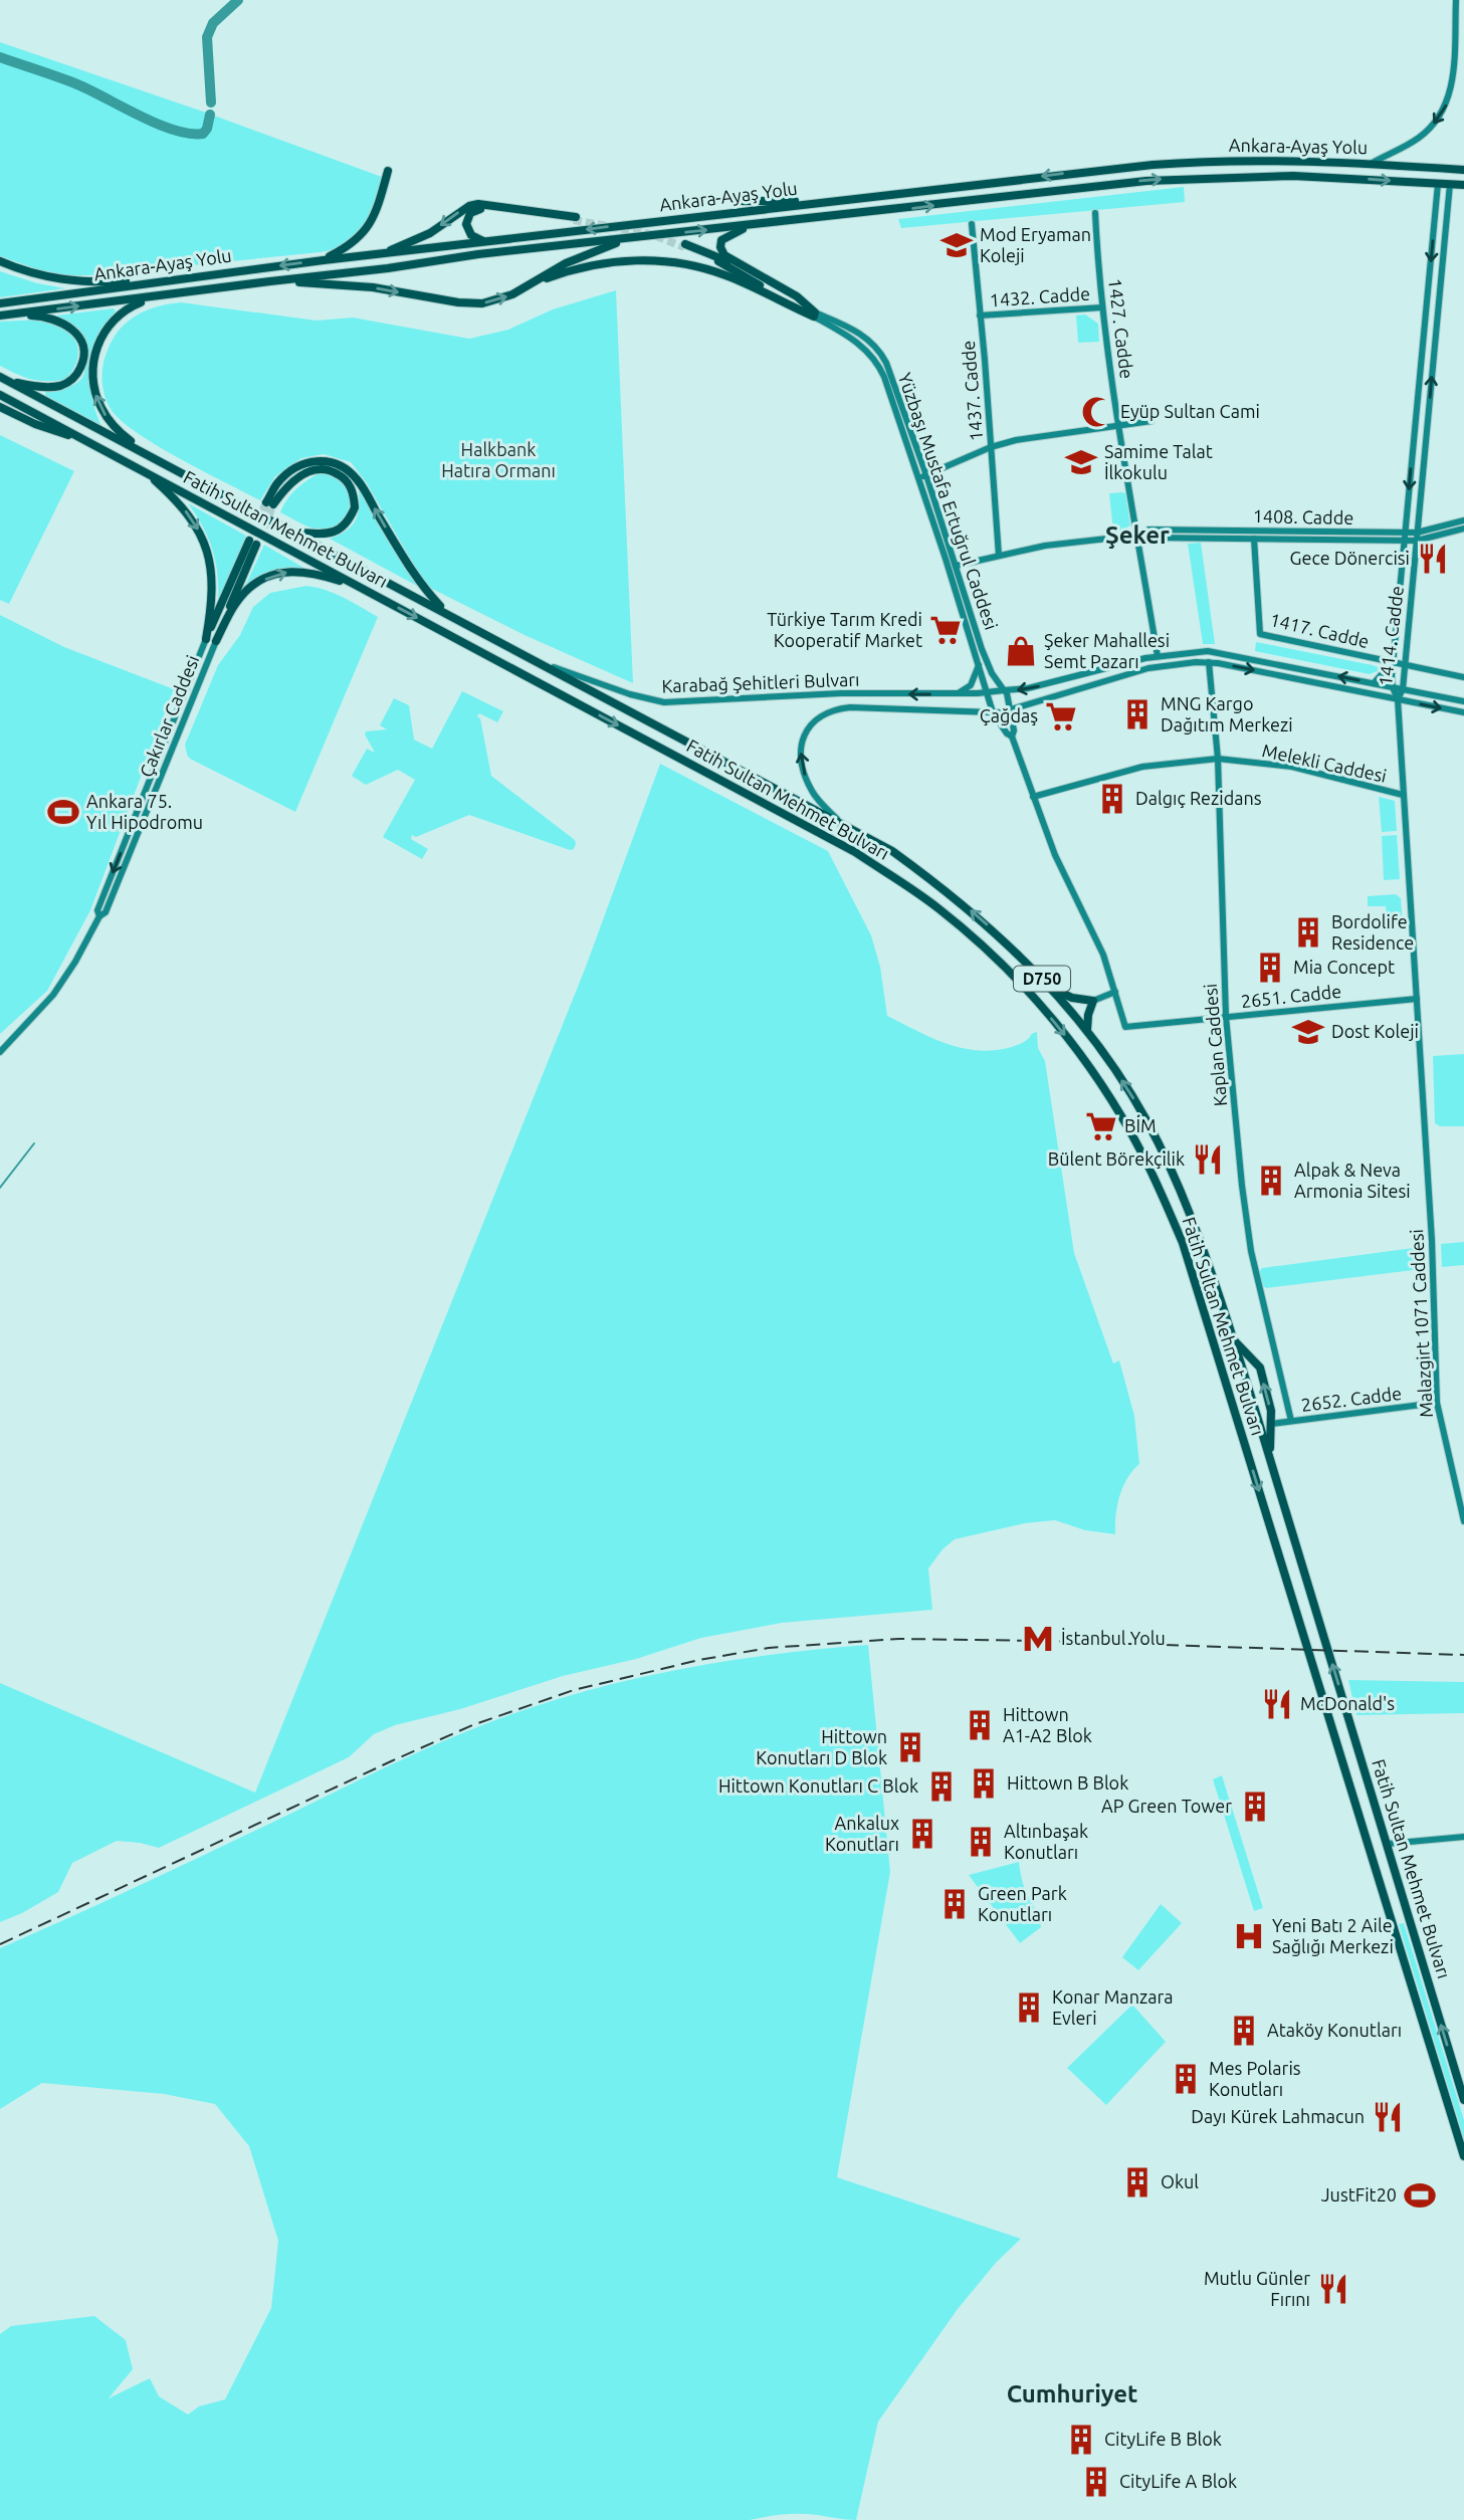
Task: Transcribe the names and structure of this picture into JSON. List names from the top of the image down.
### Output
{
  "streets": {
    "highway": ["Ankara-Ayaş Yolu", "Fatih Sultan Mehmet Bulvarı", "D750"],
    "main road": [
      "1432. Cadde",
      "1427. Cadde",
      "1437. Cadde",
      "Yüzbaşı Mustafa Ertuğrul Caddesi",
      "1408. Cadde",
      "1417. Cadde",
      "1414. Cadde",
      "Karabağ Şehitleri Bulvarı",
      "Çakırlar Caddesi",
      "Melekli Caddesi",
      "2651. Cadde",
      "Kaplan Caddesi",
      "Malazgirt 1071 Caddesi",
      "2652. Cadde"
    ]
  },
  "crossings": [
    ["Ankara-Ayaş Yolu", "1414. Cadde"],
    ["1432. Cadde", "1427. Cadde"],
    ["1432. Cadde", "1437. Cadde"],
    ["1427. Cadde", "1408. Cadde"],
    ["1427. Cadde", "Karabağ Şehitleri Bulvarı"],
    ["1437. Cadde", "1408. Cadde"],
    ["Yüzbaşı Mustafa Ertuğrul Caddesi", "1408. Cadde"],
    ["Yüzbaşı Mustafa Ertuğrul Caddesi", "Karabağ Şehitleri Bulvarı"],
    ["1408. Cadde", "1417. Cadde"],
    ["1408. Cadde", "1414. Cadde"],
    ["Fatih Sultan Mehmet Bulvarı", "Karabağ Şehitleri Bulvarı"],
    ["1417. Cadde", "1414. Cadde"],
    ["1414. Cadde", "Karabağ Şehitleri Bulvarı"],
    ["1414. Cadde", "Malazgirt 1071 Caddesi"],
    ["Karabağ Şehitleri Bulvarı", "Kaplan Caddesi"],
    ["Karabağ Şehitleri Bulvarı", "Malazgirt 1071 Caddesi"],
    ["Melekli Caddesi", "Kaplan Caddesi"],
    ["Melekli Caddesi", "Malazgirt 1071 Caddesi"],
    ["2651. Cadde", "Kaplan Caddesi"],
    ["2651. Cadde", "Malazgirt 1071 Caddesi"],
    ["Kaplan Caddesi", "2652. Cadde"],
    ["Malazgirt 1071 Caddesi", "2652. Cadde"]
  ],
  "districts": ["Şeker", "Cumhuriyet"],
  "parks": ["Halkbank Hatıra Ormanı"],
  "places": {
    "school or university": ["Mod Eryaman Koleji", "Samime Talat İlkokulu", "Dost Koleji"],
    "mosque": ["Eyüp Sultan Cami"],
    "restaurant": [
      "Gece Dönercisi",
      "Bülent Börekçilik",
      "McDonald's",
      "Dayı Kürek Lahmacun",
      "Mutlu Günler Fırını"
    ],
    "supermarket": ["Türkiye Tarım Kredi Kooperatif Market", "Çağdaş", "BİM"],
    "shop": ["Şeker Mahallesi Semt Pazarı"],
    "building": [
      "MNG Kargo Dağıtım Merkezi",
      "Dalgıç Rezidans",
      "Bordolife Residence",
      "Mia Concept",
      "Alpak & Neva Armonia Sitesi",
      "Hittown A1-A2 Blok",
      "Hittown Konutları D Blok",
      "Hittown B Blok",
      "Hittown Konutları C Blok",
      "AP Green Tower",
      "Ankalux Konutları",
      "Altınbaşak Konutları",
      "Green Park Konutları",
      "Konar Manzara Evleri",
      "Ataköy Konutları",
      "Mes Polaris Konutları",
      "Okul",
      "CityLife B Blok",
      "CityLife A Blok"
    ],
    "sports": ["Ankara 75. Yıl Hipodromu", "JustFit20"],
    "metro station": ["İstanbul Yolu"],
    "hospital": ["Yeni Batı 2 Aile Sağlığı Merkezi"]
  }
}
